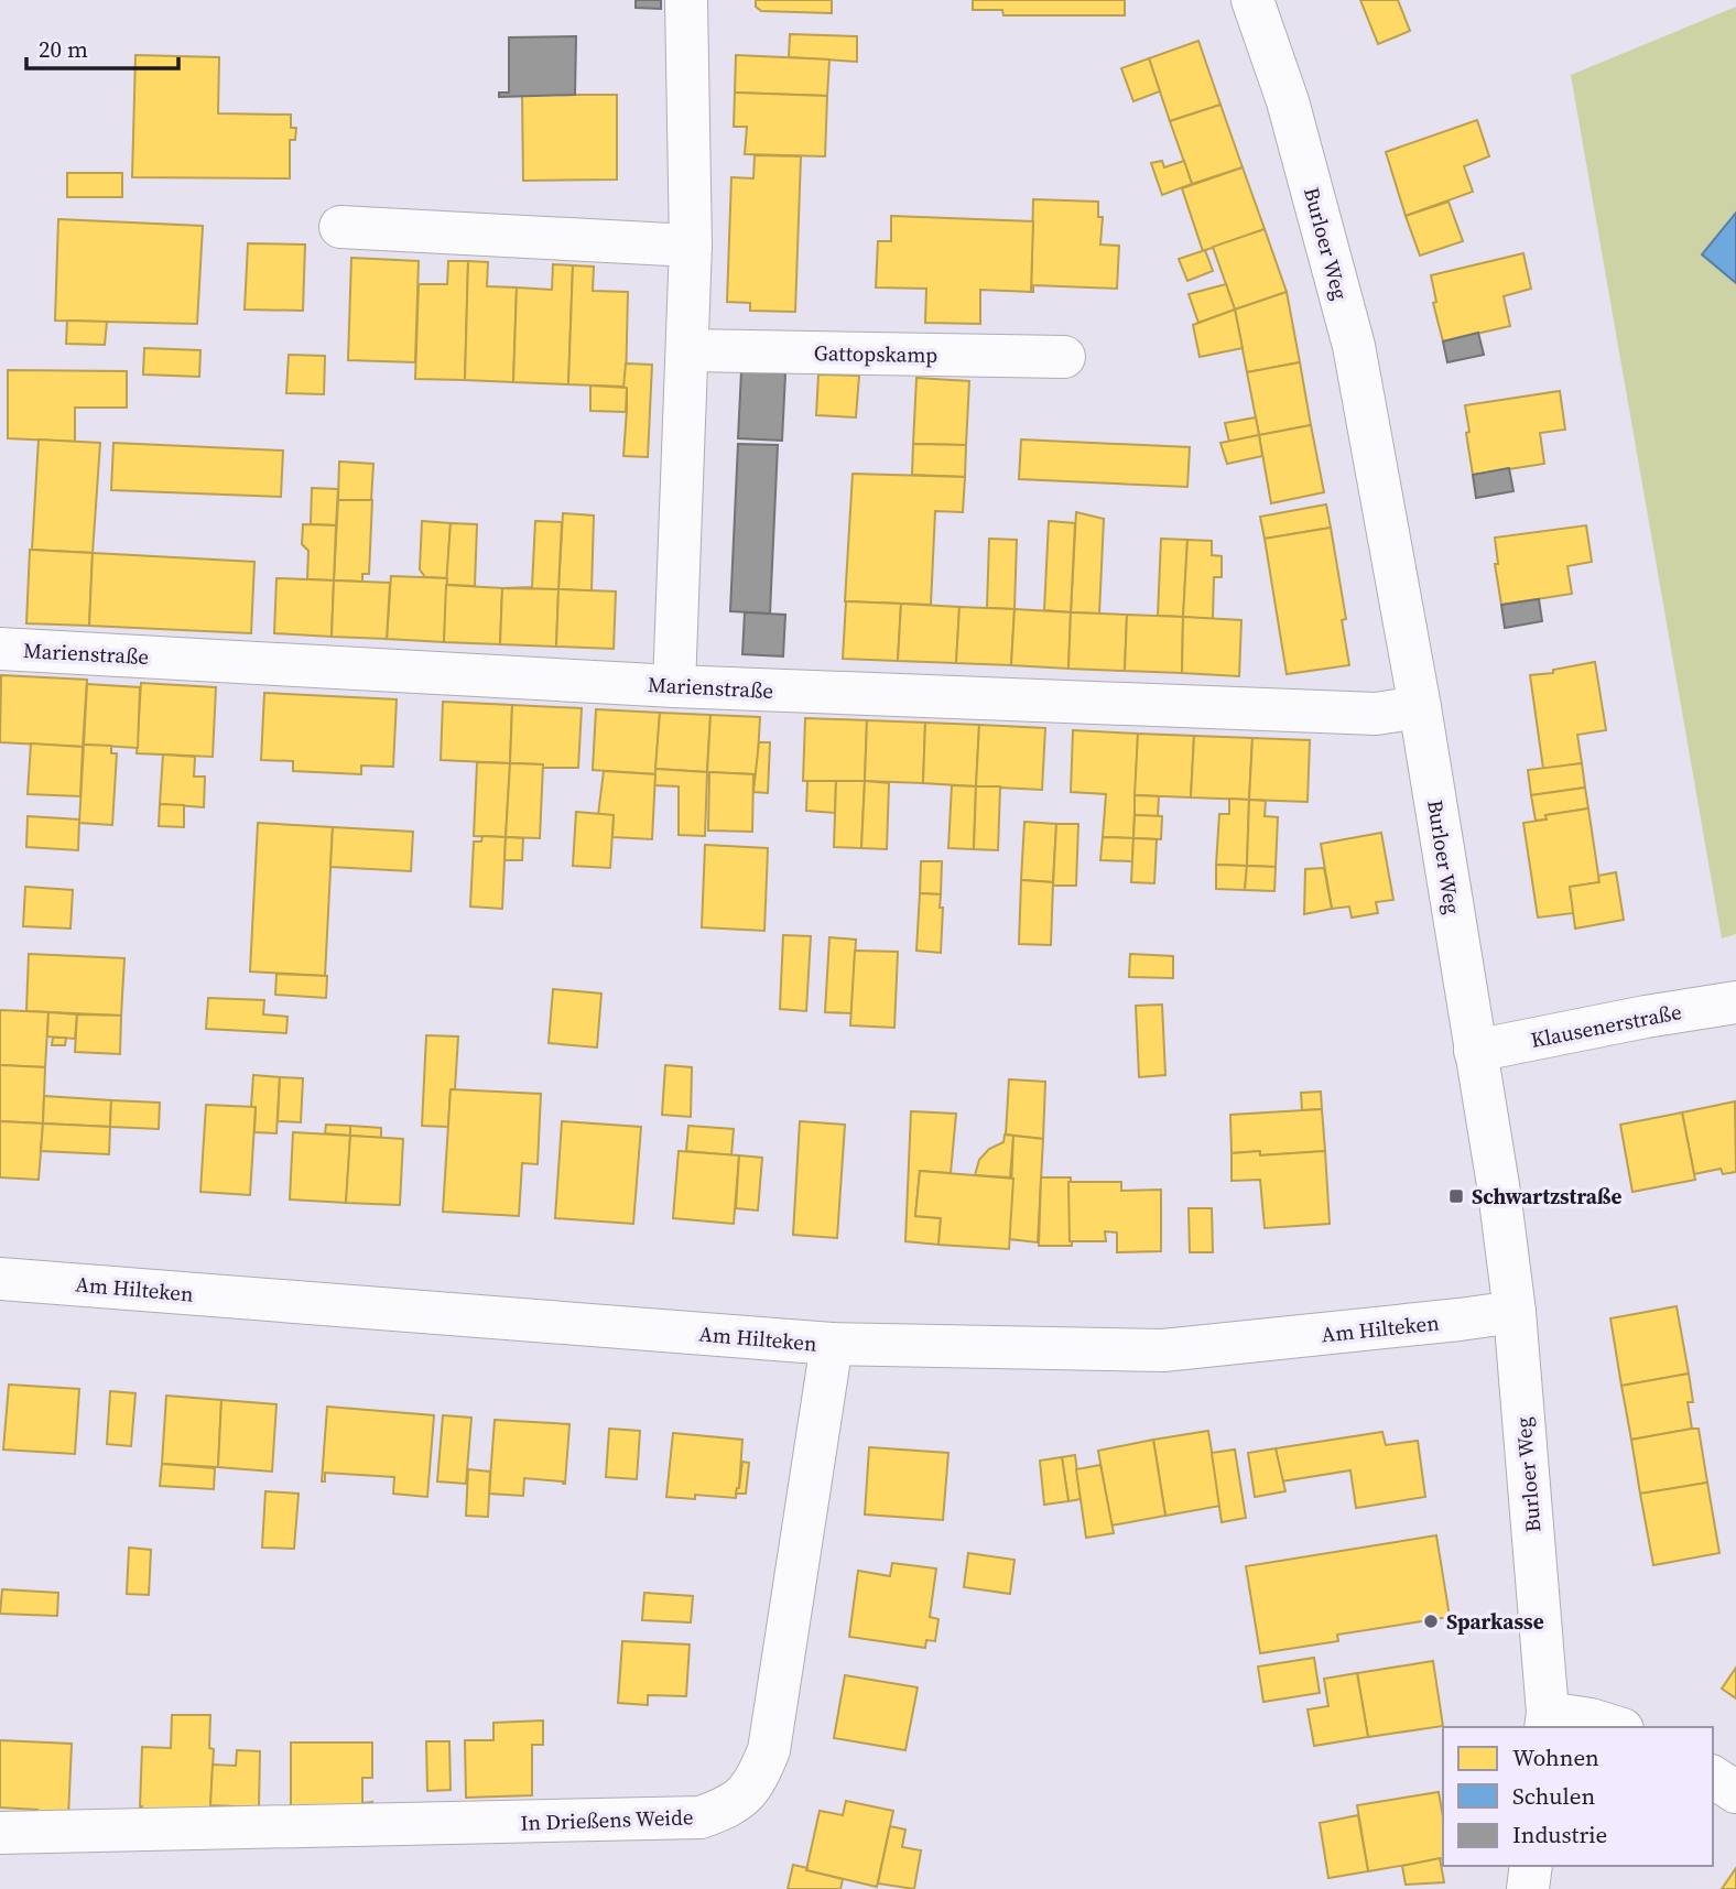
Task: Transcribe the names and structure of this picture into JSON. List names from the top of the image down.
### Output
{
  "streets": {
    "street": [
      "Burloer Weg",
      "Gattopskamp",
      "Marienstraße",
      "Klausenerstraße",
      "Am Hilteken",
      "In Drießens Weide"
    ]
  },
  "crossings": [
    ["Burloer Weg", "Marienstraße"],
    ["Burloer Weg", "Klausenerstraße"],
    ["Burloer Weg", "Am Hilteken"],
    ["Am Hilteken", "In Drießens Weide"]
  ],
  "places": {
    "transit": ["Schwartzstraße"],
    "other": ["Sparkasse"]
  },
  "legend": ["Wohnen", "Schulen", "Industrie"],
  "scale_bar": "20 m"
}
